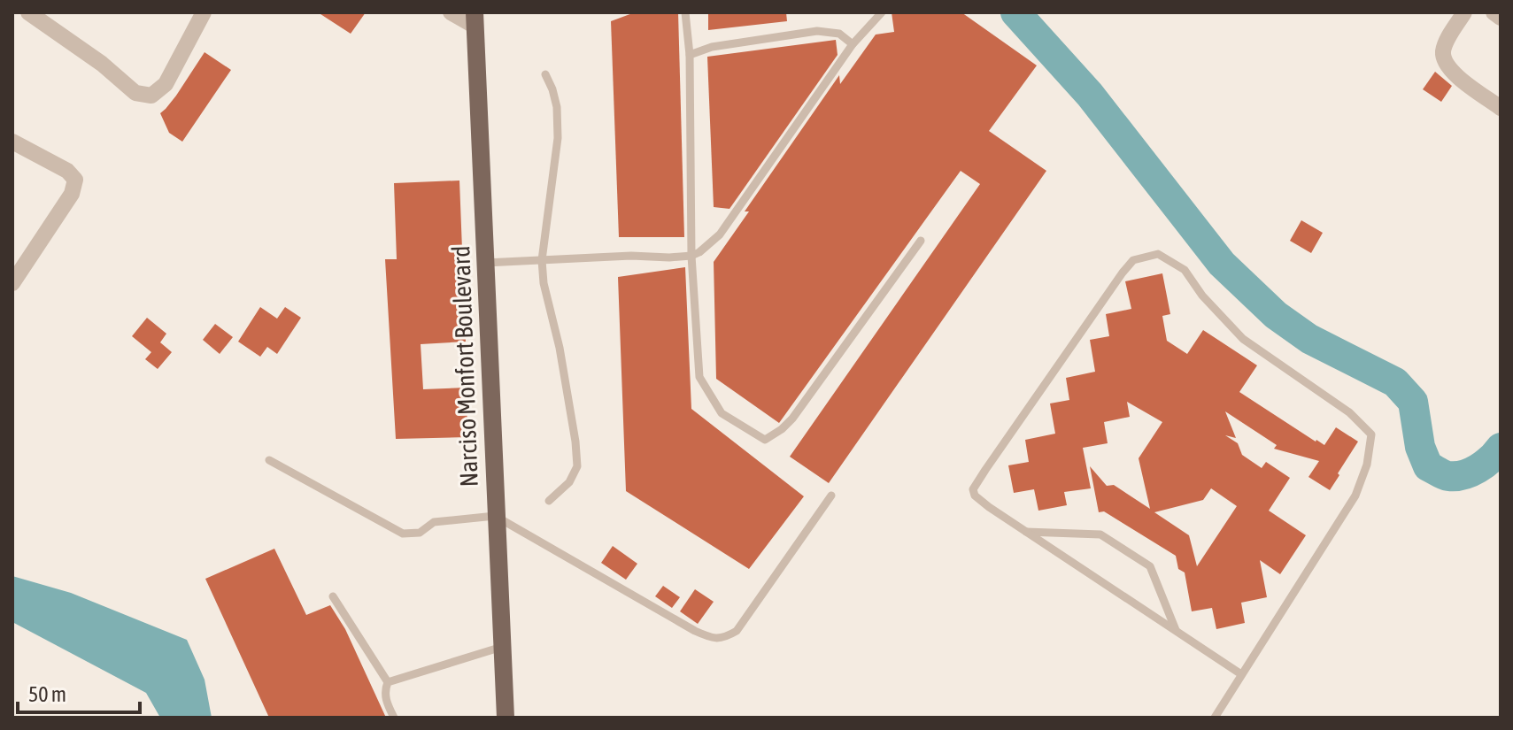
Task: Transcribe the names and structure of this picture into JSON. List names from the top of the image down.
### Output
{
  "streets": {
    "main road": ["Narciso Monfort Boulevard"]
  },
  "scale_bar": "50 m"
}
